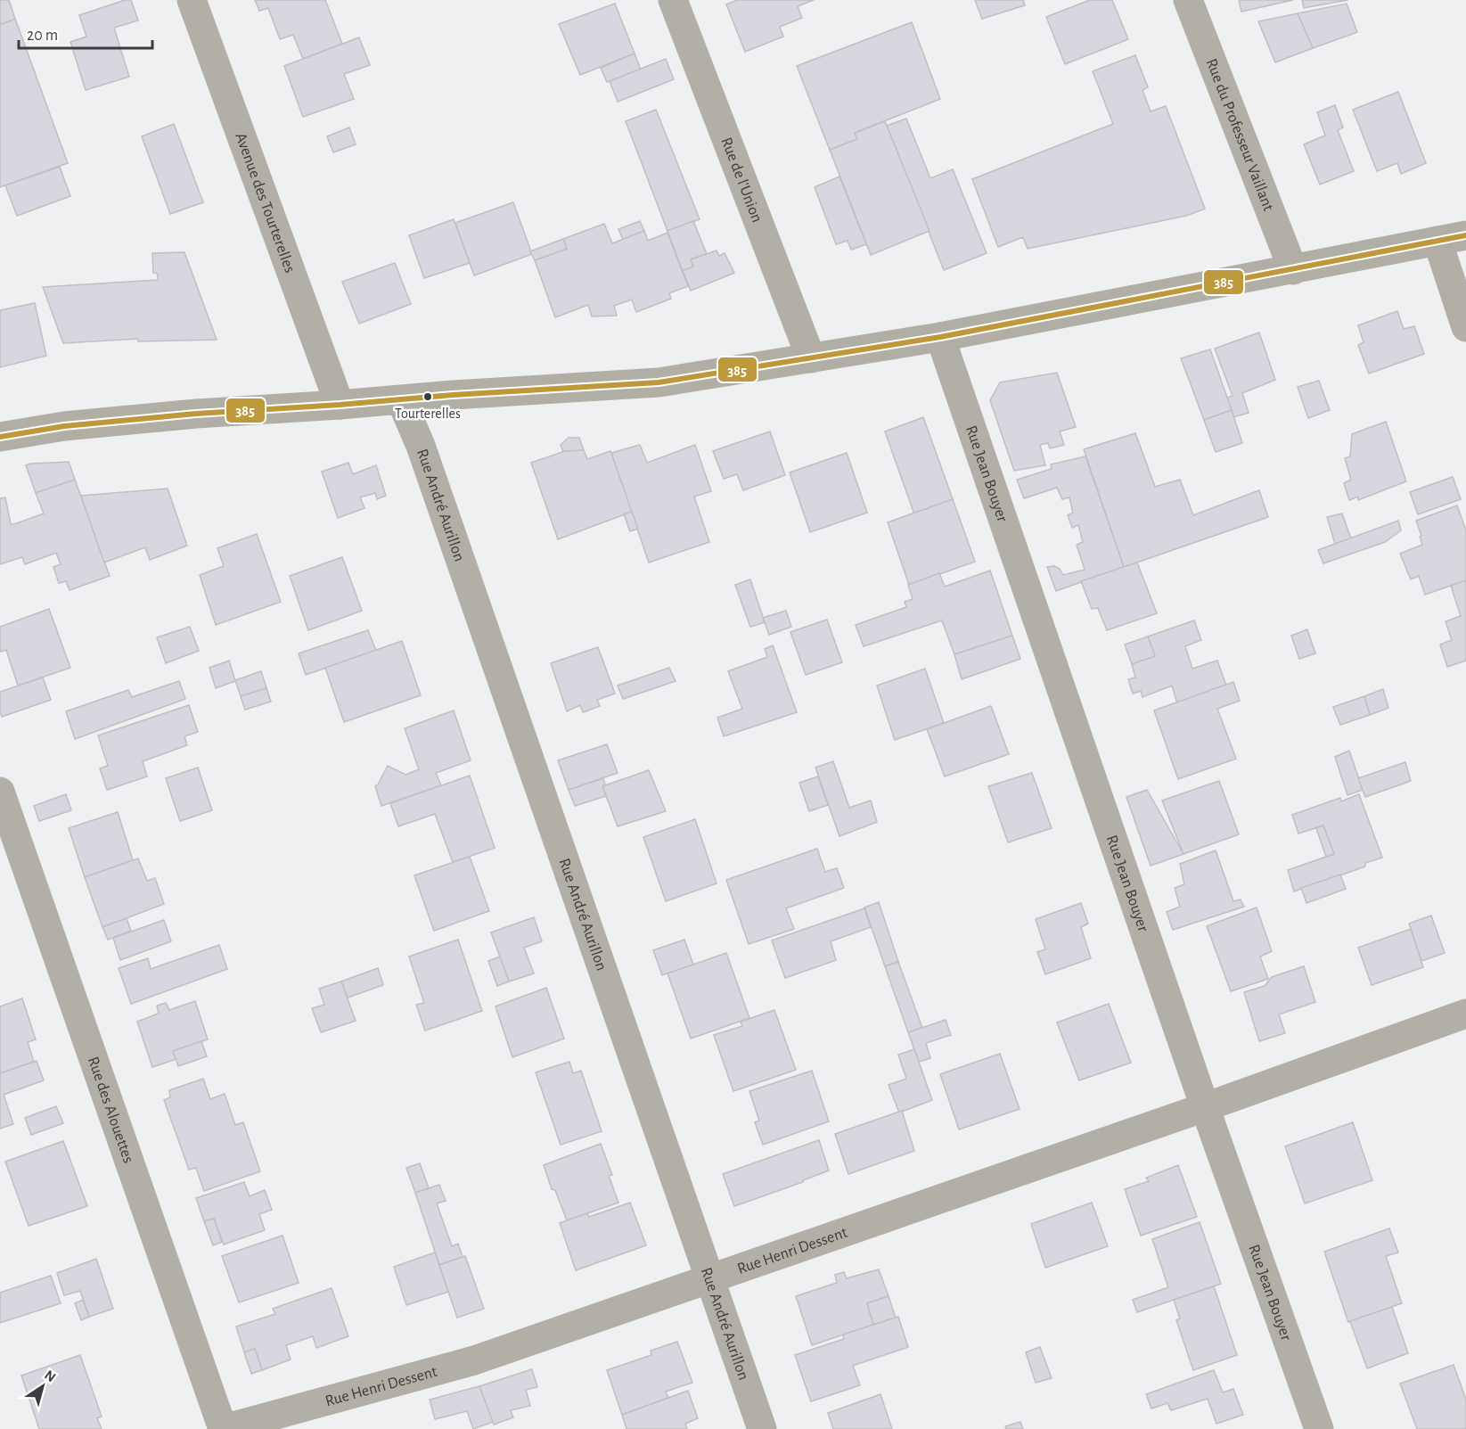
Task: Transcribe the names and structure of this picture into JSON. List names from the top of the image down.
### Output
{
  "streets": {
    "street": [
      "Rue du Professeur Vaillant",
      "Rue de l'Union",
      "Avenue des Tourterelles",
      "Rue Jean Bouyer",
      "Rue André Aurillon",
      "Rue des Alouettes",
      "Rue Henri Dessent"
    ]
  },
  "crossings": [
    ["Rue Jean Bouyer", "Rue Henri Dessent"],
    ["Rue André Aurillon", "Rue Henri Dessent"],
    ["Rue des Alouettes", "Rue Henri Dessent"]
  ],
  "places": ["Tourterelles"],
  "lines": ["transit line 385"],
  "scale_bar": "20 m",
  "north": "top right"
}
